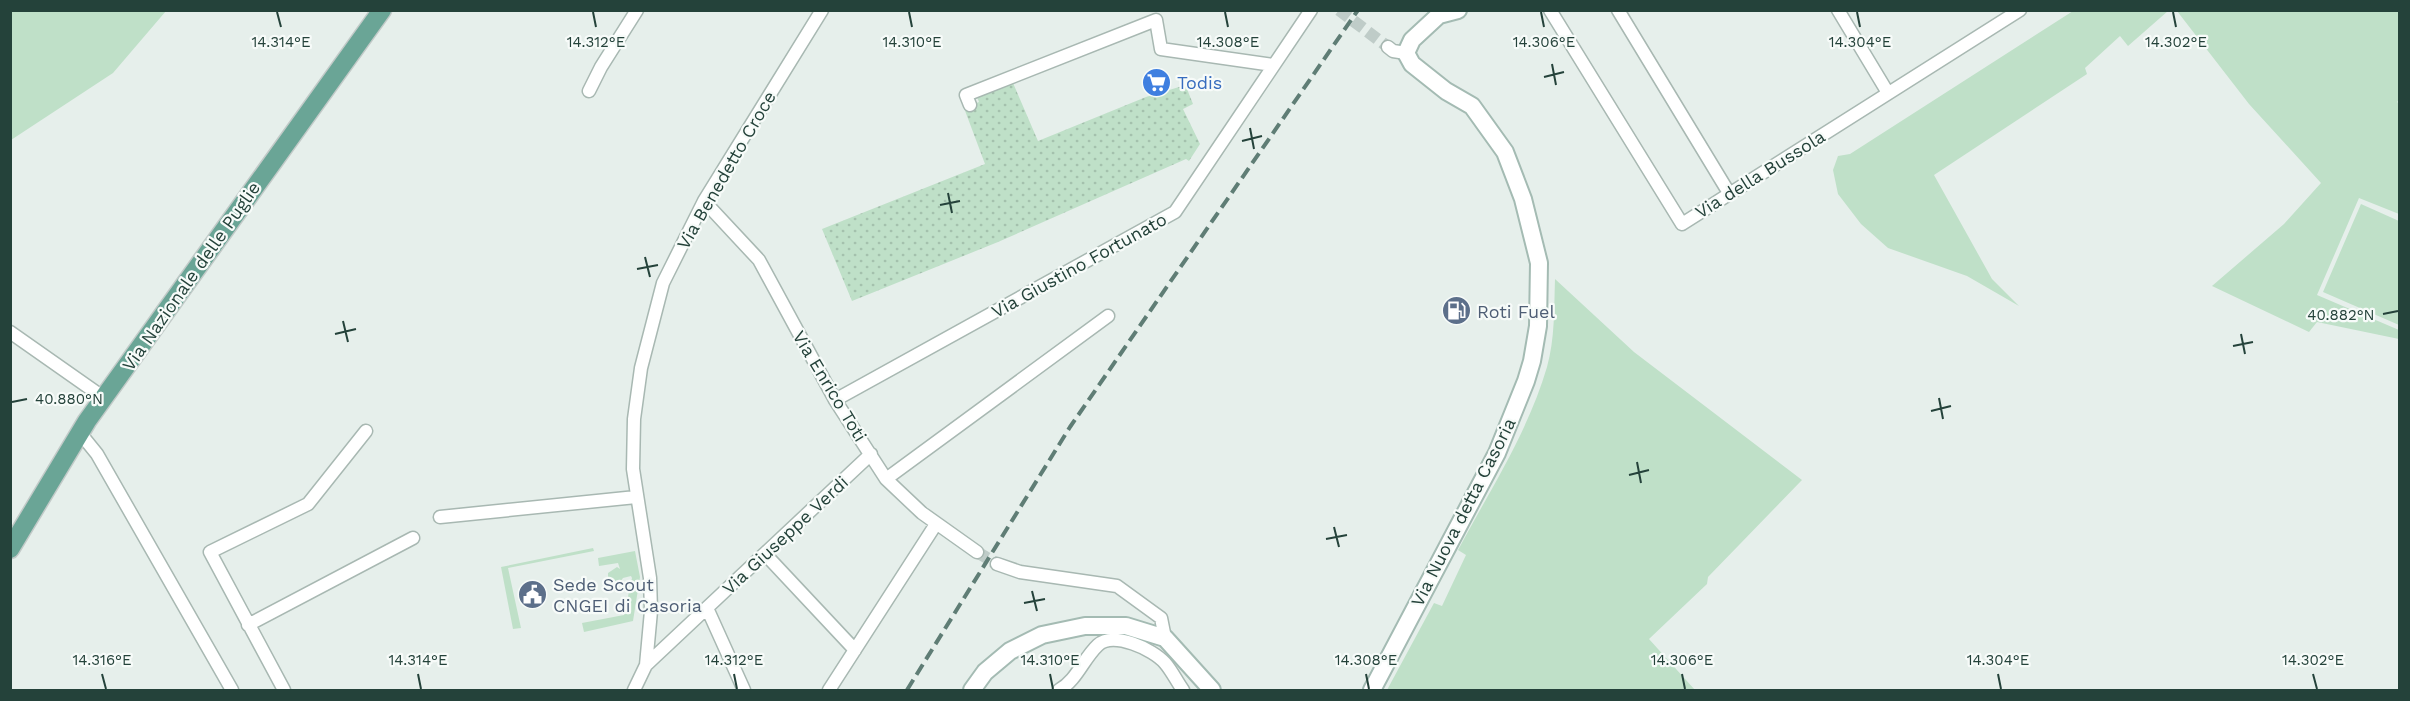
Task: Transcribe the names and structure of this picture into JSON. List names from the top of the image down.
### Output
{
  "streets": {
    "main road": ["Via Nazionale delle Puglie"],
    "street": [
      "Via Benedetto Croce",
      "Via della Bussola",
      "Via Giustino Fortunato",
      "Via Enrico Toti",
      "Via Nuova detta Casoria",
      "Via Giuseppe Verdi"
    ]
  },
  "crossings": [
    ["Via Benedetto Croce", "Via Enrico Toti"],
    ["Via Benedetto Croce", "Via Giuseppe Verdi"],
    ["Via Giustino Fortunato", "Via Enrico Toti"],
    ["Via Enrico Toti", "Via Giuseppe Verdi"]
  ],
  "places": {
    "supermarket": ["Todis"],
    "fuel station": ["Roti Fuel"],
    "public building": ["Sede Scout CNGEI di Casoria"]
  },
  "coordinates": [
    "14.314°E",
    "14.312°E",
    "14.310°E",
    "14.308°E",
    "14.306°E",
    "14.304°E",
    "14.302°E",
    "40.882°N",
    "40.880°N",
    "14.316°E"
  ]
}
